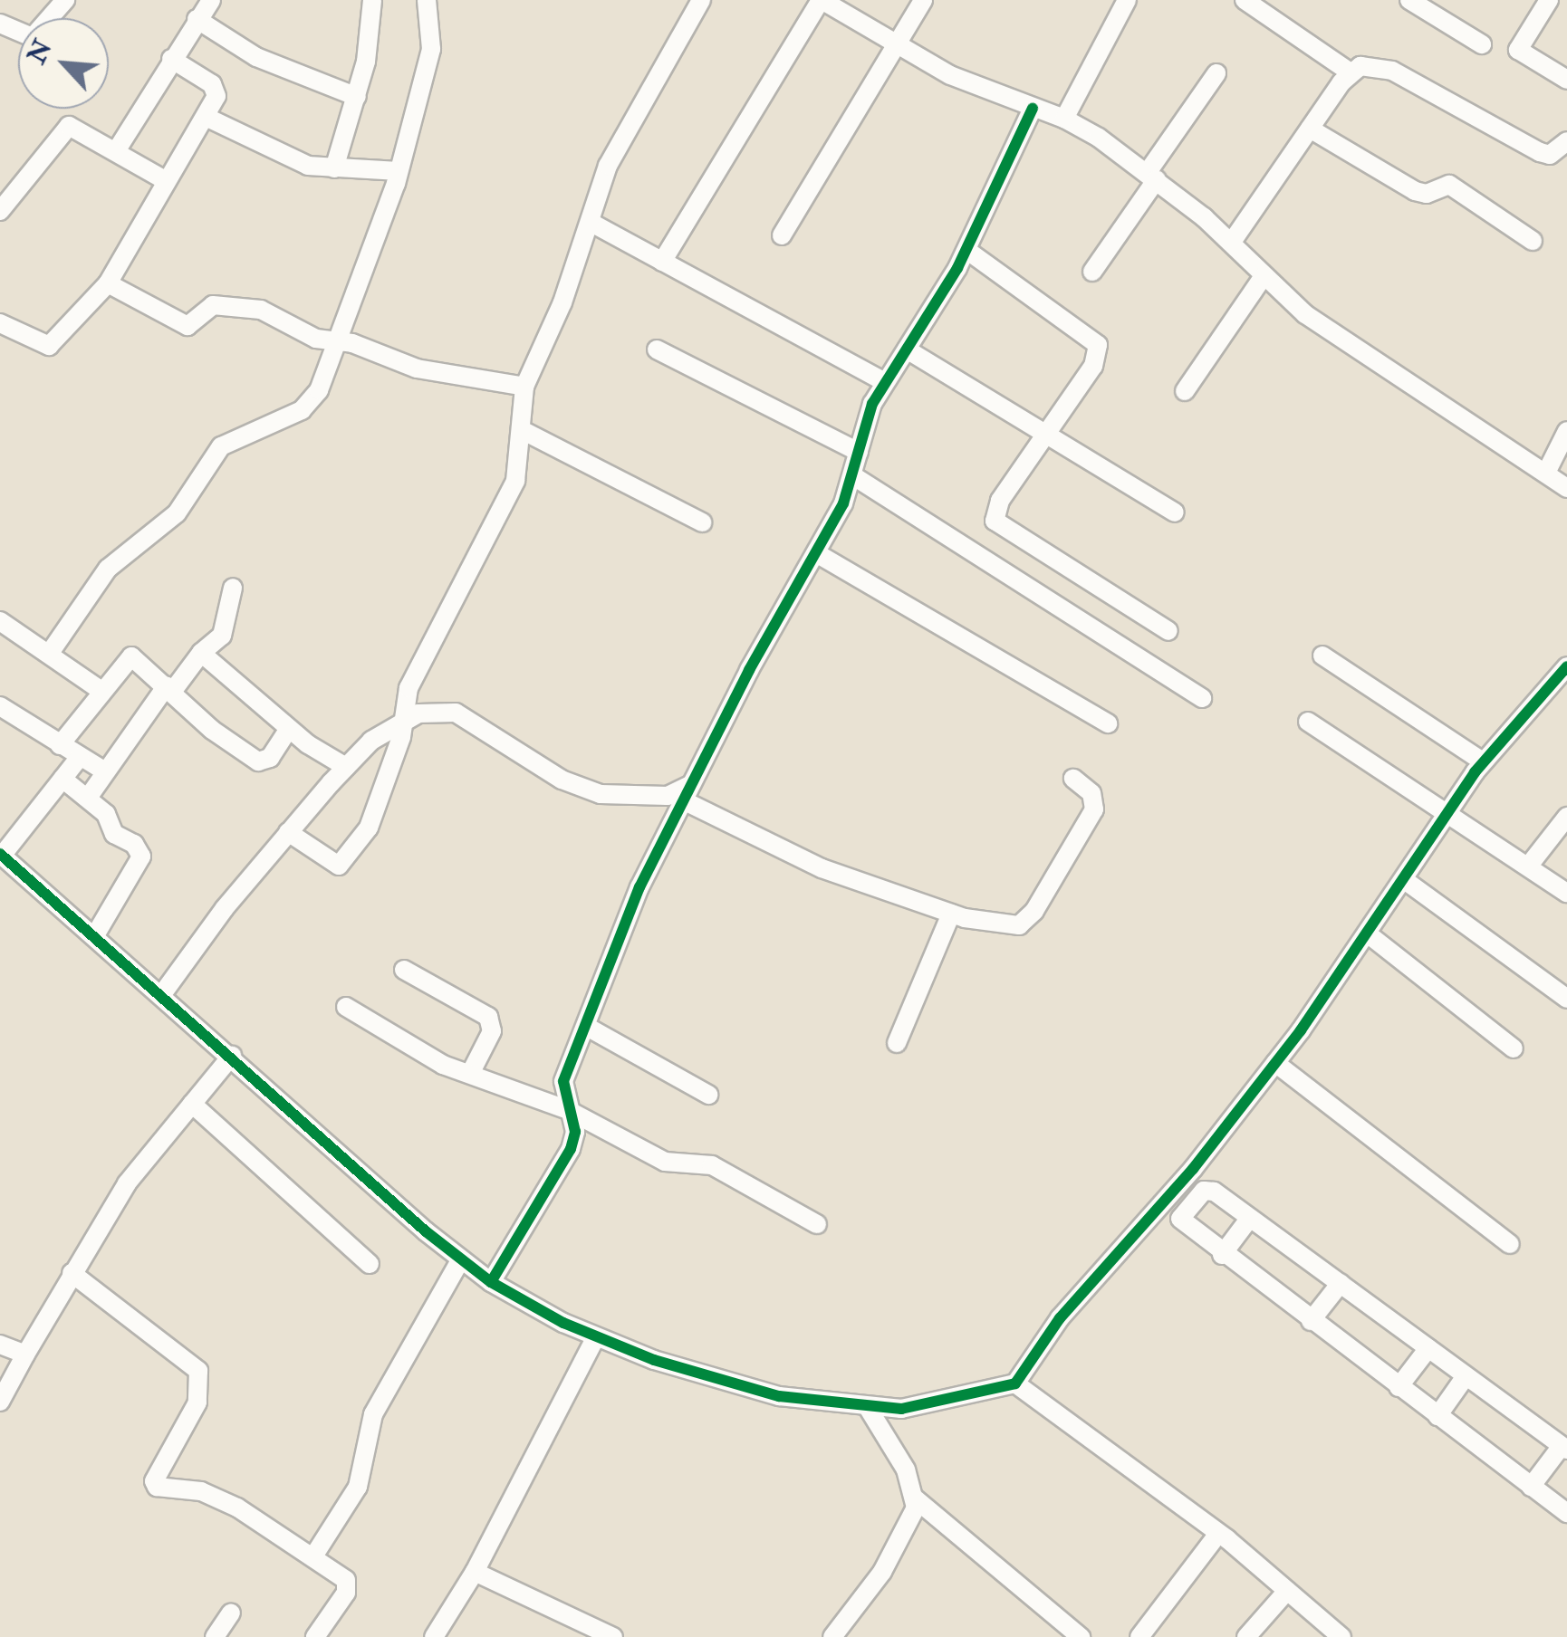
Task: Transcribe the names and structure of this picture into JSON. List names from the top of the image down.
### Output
{
  "north": "top left"
}
